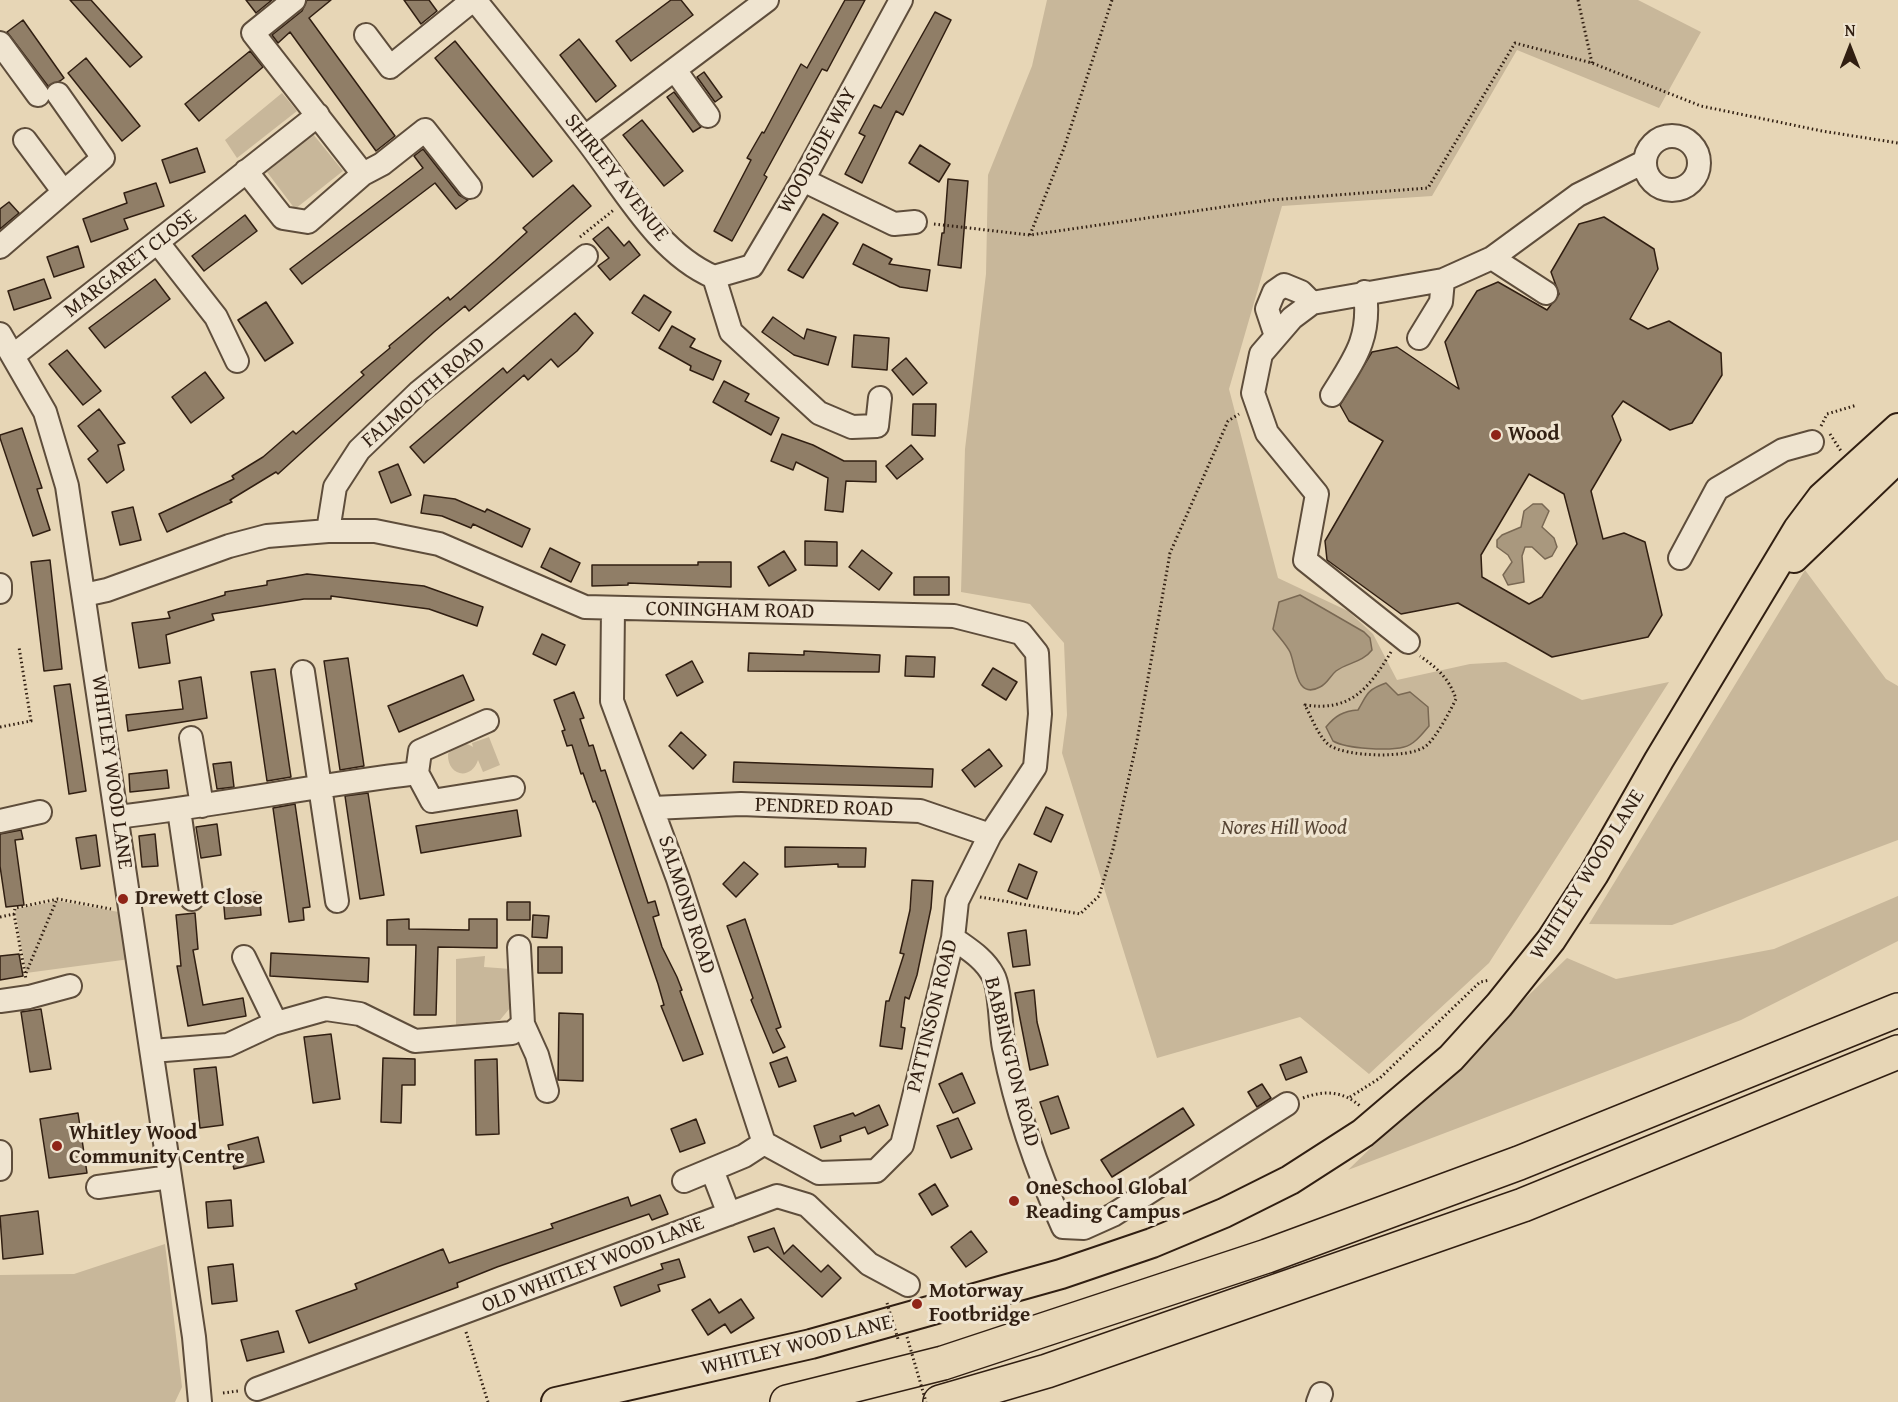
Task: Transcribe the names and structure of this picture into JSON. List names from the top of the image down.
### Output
{
  "streets": {
    "main road": ["WHITLEY WOOD LANE"],
    "street": [
      "WOODSIDE WAY",
      "SHIRLEY AVENUE",
      "MARGARET CLOSE",
      "FALMOUTH ROAD",
      "CONINGHAM ROAD",
      "PENDRED ROAD",
      "SALMOND ROAD",
      "PATTINSON ROAD",
      "BABBINGTON ROAD",
      "OLD WHITLEY WOOD LANE"
    ]
  },
  "crossings": [
    ["WOODSIDE WAY", "SHIRLEY AVENUE"],
    ["MARGARET CLOSE", "WHITLEY WOOD LANE"],
    ["FALMOUTH ROAD", "CONINGHAM ROAD"],
    ["CONINGHAM ROAD", "SALMOND ROAD"],
    ["CONINGHAM ROAD", "PATTINSON ROAD"],
    ["PENDRED ROAD", "SALMOND ROAD"],
    ["PENDRED ROAD", "PATTINSON ROAD"],
    ["SALMOND ROAD", "PATTINSON ROAD"],
    ["PATTINSON ROAD", "BABBINGTON ROAD"]
  ],
  "parks": ["Nores Hill Wood"],
  "places": [
    "Wood",
    "Drewett Close",
    "Whitley Wood Community Centre",
    "OneSchool Global Reading Campus",
    "Motorway Footbridge"
  ],
  "north": "top"
}
